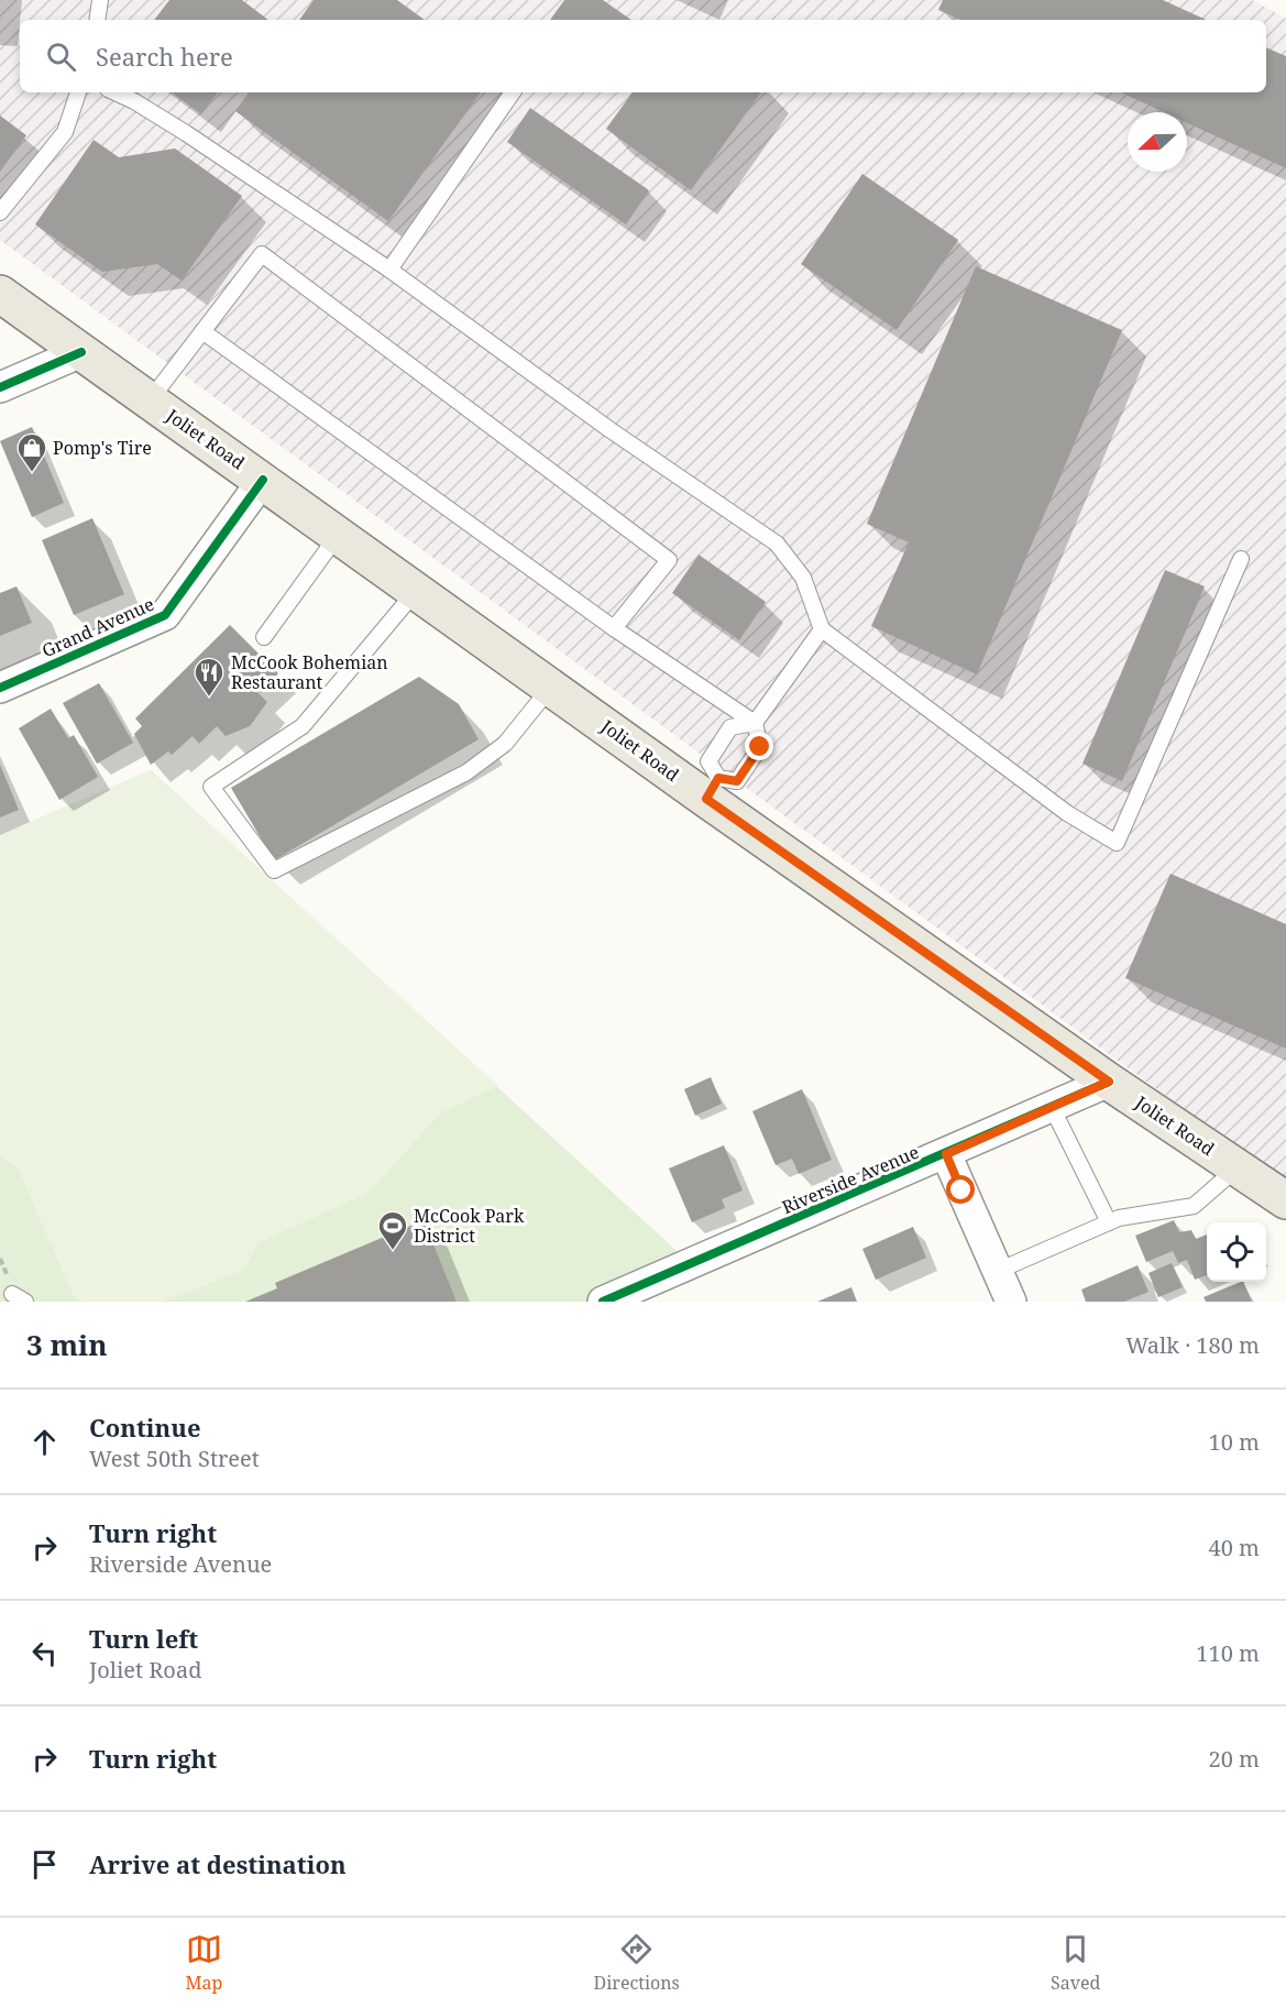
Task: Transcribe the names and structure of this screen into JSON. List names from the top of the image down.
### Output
{
  "streets": {
    "main road": ["Joliet Road"],
    "street": ["Grand Avenue", "Riverside Avenue"]
  },
  "crossings": [
    ["Joliet Road", "Grand Avenue"],
    ["Joliet Road", "Riverside Avenue"]
  ],
  "places": {
    "shop": ["Pomp's Tire"],
    "restaurant": ["McCook Bohemian Restaurant"],
    "sports": ["McCook Park District"]
  },
  "north": "left",
  "page": {
    "search": "Search here",
    "heading": ["3 min", "Walk · 180 m"],
    "list": [
      ["Continue", "West 50th Street", "10 m"],
      ["Turn right", "Riverside Avenue", "40 m"],
      ["Turn left", "Joliet Road", "110 m"],
      ["Turn right", "20 m"],
      "Arrive at destination"
    ],
    "nav": ["Map", "Directions", "Saved"]
  }
}
